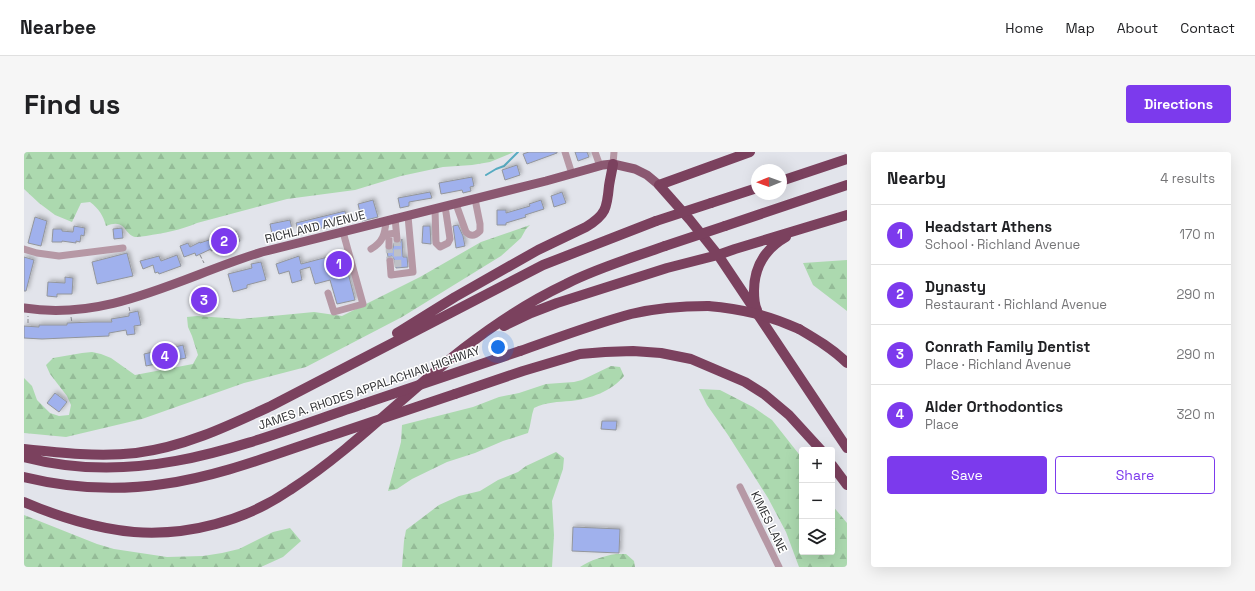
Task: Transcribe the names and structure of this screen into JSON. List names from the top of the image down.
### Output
{
  "streets": {
    "highway": ["JAMES A. RHODES APPALACHIAN HIGHWAY"],
    "main road": ["RICHLAND AVENUE"],
    "street": ["KIMES LANE"]
  },
  "north": "left",
  "page": {
    "header": "Nearbee",
    "nav": [
      "Home",
      "Map",
      "About",
      "Contact"
    ],
    "buttons": [
      "Directions",
      ["Save", "Share"]
    ],
    "title": "Find us",
    "heading": ["Nearby", "4 results"],
    "list": [
      {
        "mark": "1",
        "name": "Headstart Athens",
        "note": "School · Richland Avenue",
        "value": "170 m"
      },
      {
        "mark": "2",
        "name": "Dynasty",
        "note": "Restaurant · Richland Avenue",
        "value": "290 m"
      },
      {
        "mark": "3",
        "name": "Conrath Family Dentist",
        "note": "Place · Richland Avenue",
        "value": "290 m"
      },
      {
        "mark": "4",
        "name": "Alder Orthodontics",
        "note": "Place",
        "value": "320 m"
      }
    ],
    "pins": [
      "2",
      "1",
      "3",
      "4"
    ],
    "map_buttons": ["+", "−"]
  }
}
